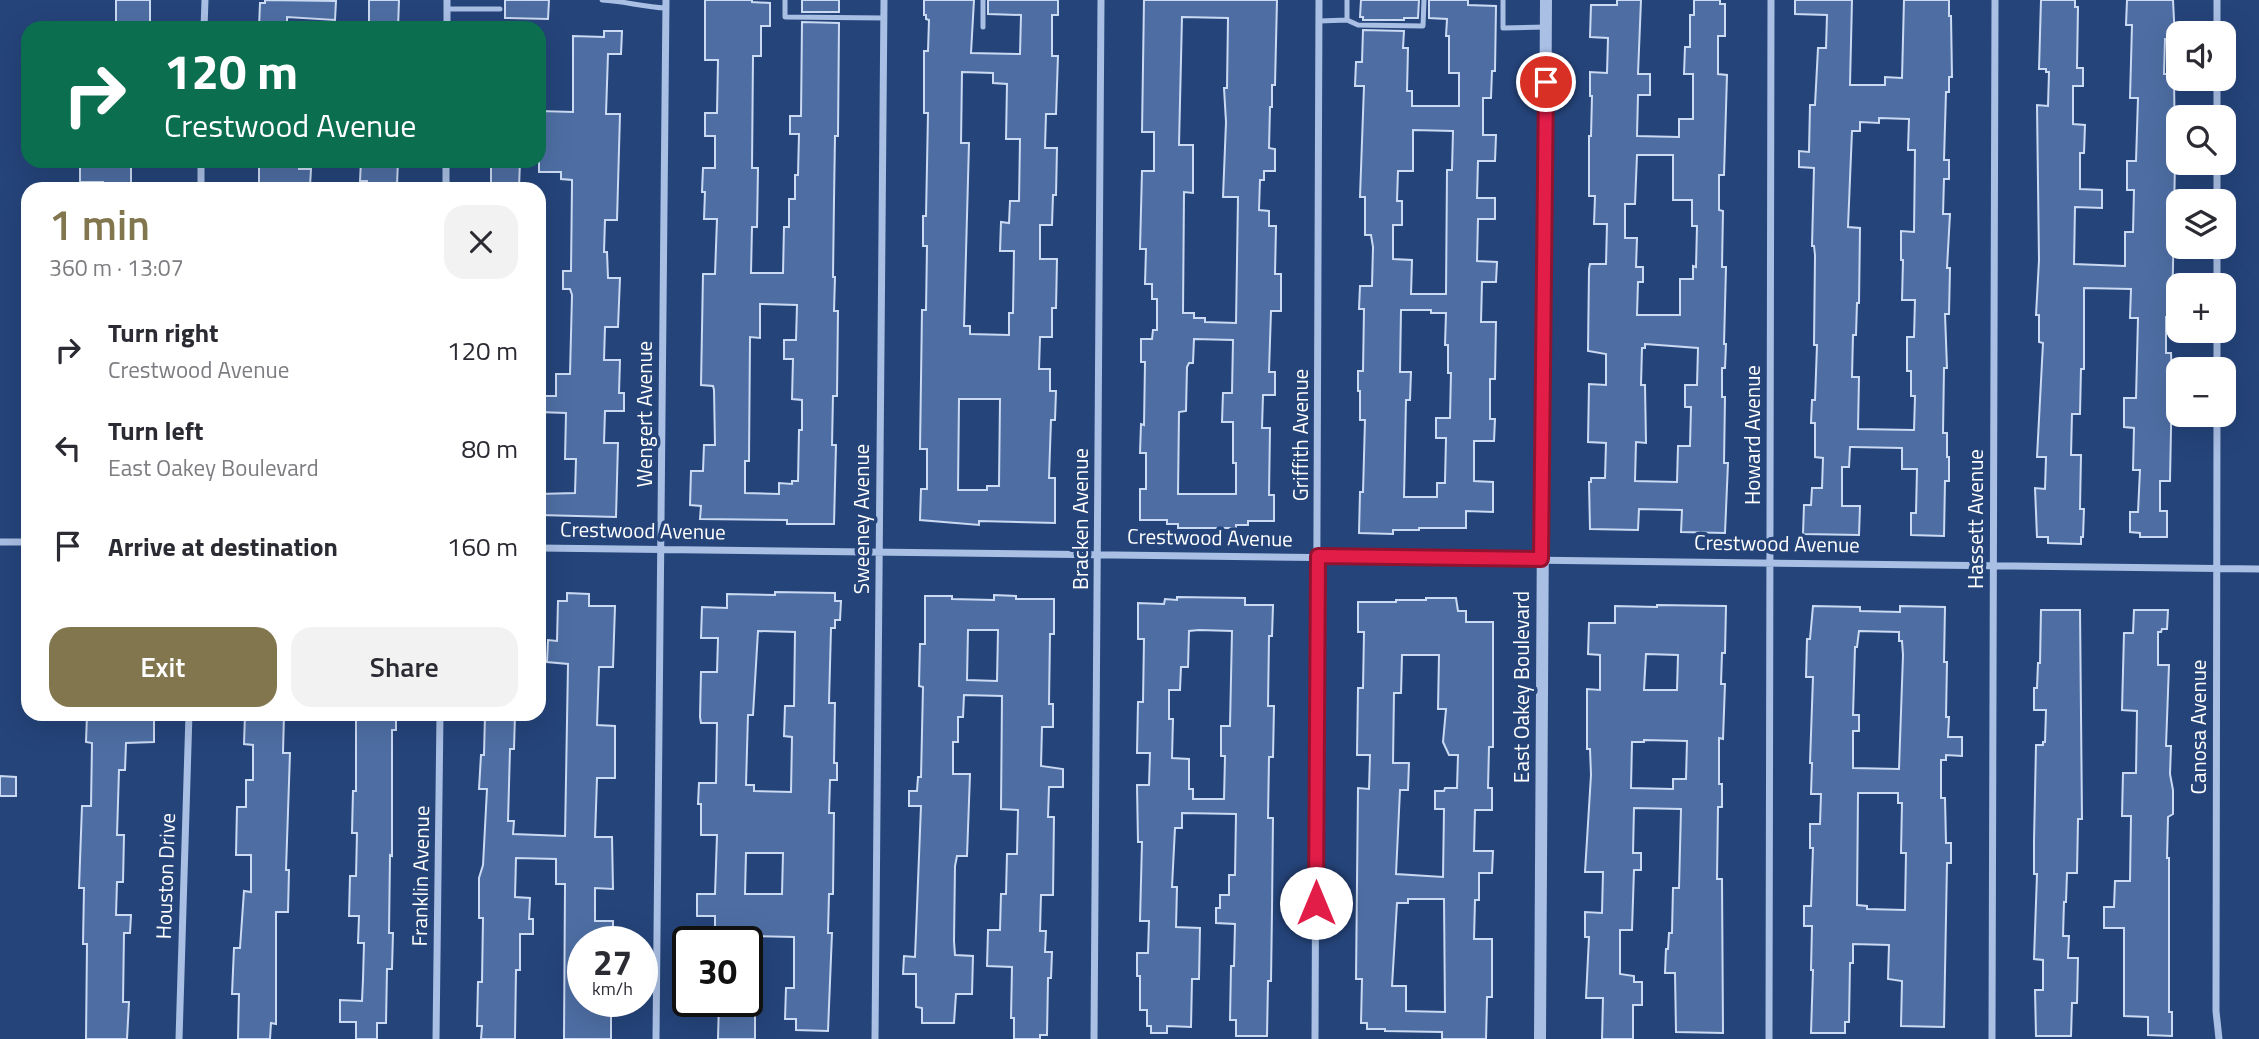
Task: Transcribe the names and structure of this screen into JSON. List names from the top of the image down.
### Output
{
  "streets": {
    "street": [
      "Wengert Avenue",
      "Griffith Avenue",
      "Howard Avenue",
      "Sweeney Avenue",
      "Bracken Avenue",
      "Hassett Avenue",
      "Crestwood Avenue",
      "East Oakey Boulevard",
      "Canosa Avenue",
      "Houston Drive",
      "Franklin Avenue"
    ]
  },
  "crossings": [
    ["Wengert Avenue", "Crestwood Avenue"],
    ["Griffith Avenue", "Crestwood Avenue"],
    ["Howard Avenue", "Crestwood Avenue"],
    ["Sweeney Avenue", "Crestwood Avenue"],
    ["Bracken Avenue", "Crestwood Avenue"],
    ["Hassett Avenue", "Crestwood Avenue"],
    ["Crestwood Avenue", "East Oakey Boulevard"],
    ["Crestwood Avenue", "Canosa Avenue"]
  ],
  "page": {
    "map_buttons": ["+", "−"],
    "turn": ["120 m", "Crestwood Avenue"],
    "heading": ["1 min", "360 m · 13:07"],
    "list": [
      {
        "name": "Turn right",
        "note": "Crestwood Avenue",
        "value": "120 m"
      },
      {
        "name": "Turn left",
        "note": "East Oakey Boulevard",
        "value": "80 m"
      },
      {
        "name": "Arrive at destination",
        "value": "160 m"
      }
    ],
    "buttons": ["Exit", "Share"],
    "speed": "27 km/h",
    "limit": "30"
  }
}
